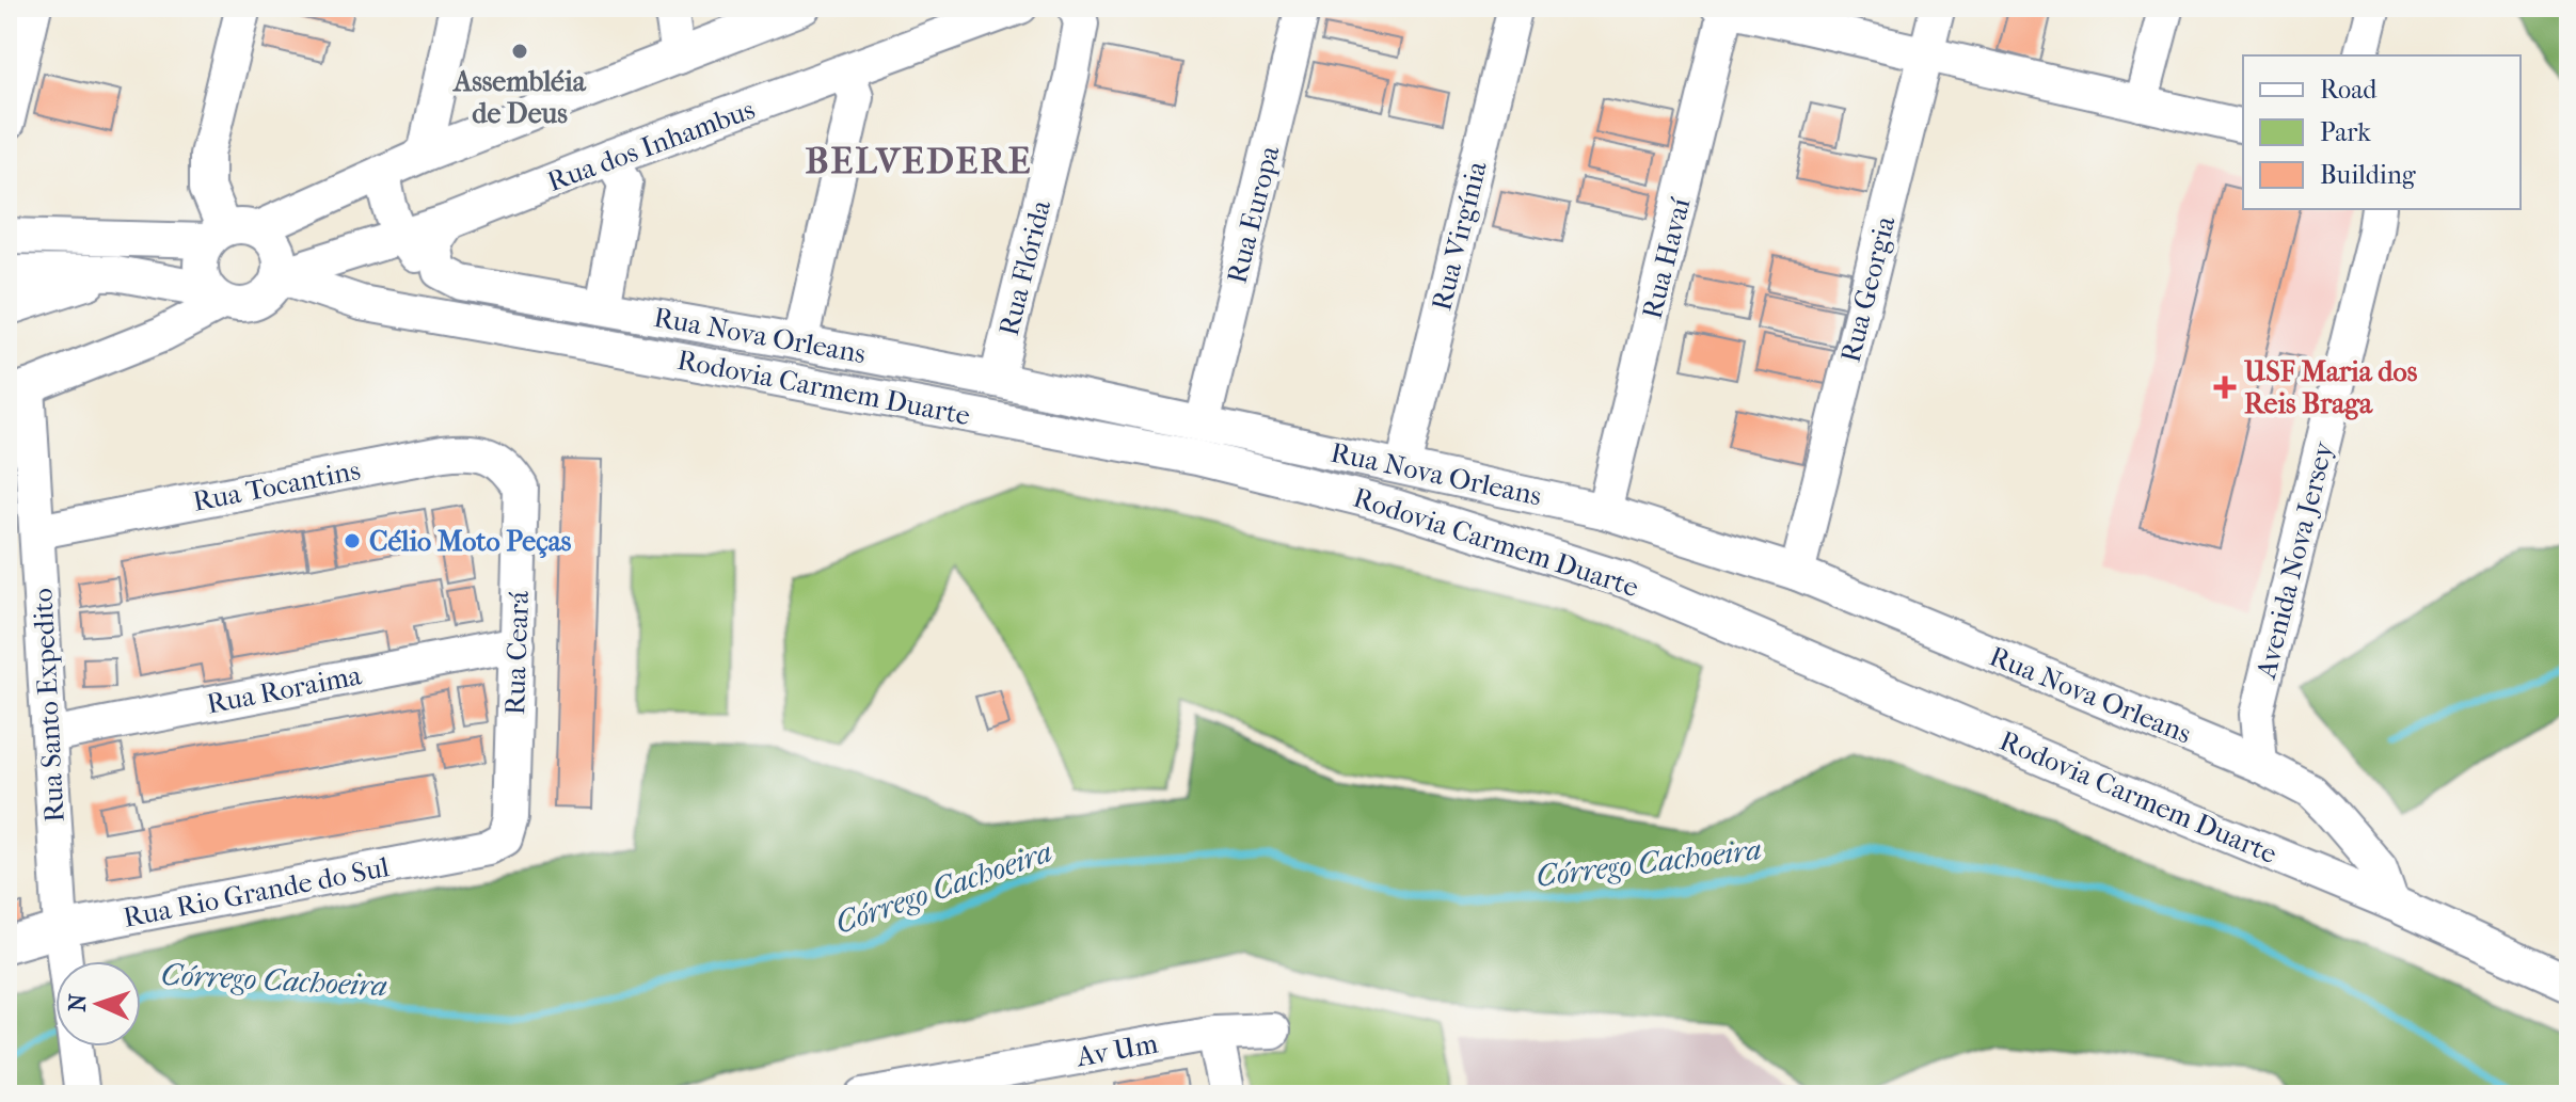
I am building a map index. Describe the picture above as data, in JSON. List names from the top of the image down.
{
  "streets": {
    "street": [
      "Rua dos Inhambus",
      "Rua Europa",
      "Rua Virgínia",
      "Rua Havaí",
      "Rua Flórida",
      "Rua Georgia",
      "Rua Nova Orleans",
      "Rodovia Carmem Duarte",
      "Rua Tocantins",
      "Avenida Nova Jersey",
      "Rua Ceará",
      "Rua Roraima",
      "Rua Santo Expedito",
      "Rua Rio Grande do Sul",
      "Av Um"
    ]
  },
  "crossings": [
    ["Rua dos Inhambus", "Rua Nova Orleans"],
    ["Rua dos Inhambus", "Rodovia Carmem Duarte"],
    ["Rua Europa", "Rua Nova Orleans"],
    ["Rua Virgínia", "Rua Nova Orleans"],
    ["Rua Havaí", "Rua Nova Orleans"],
    ["Rua Flórida", "Rua Nova Orleans"],
    ["Rua Georgia", "Rua Nova Orleans"],
    ["Rua Nova Orleans", "Rodovia Carmem Duarte"],
    ["Rua Nova Orleans", "Avenida Nova Jersey"],
    ["Rua Tocantins", "Rua Ceará"],
    ["Rua Tocantins", "Rua Santo Expedito"],
    ["Rua Ceará", "Rua Roraima"],
    ["Rua Ceará", "Rua Rio Grande do Sul"],
    ["Rua Roraima", "Rua Santo Expedito"],
    ["Rua Santo Expedito", "Rua Rio Grande do Sul"]
  ],
  "districts": ["BELVEDERE"],
  "water": ["Córrego Cachoeira"],
  "places": {
    "other": ["Assembléia de Deus", "Célio Moto Peças"],
    "health": ["USF Maria dos Reis Braga"]
  },
  "legend": ["Road", "Park", "Building"],
  "north": "left"
}
